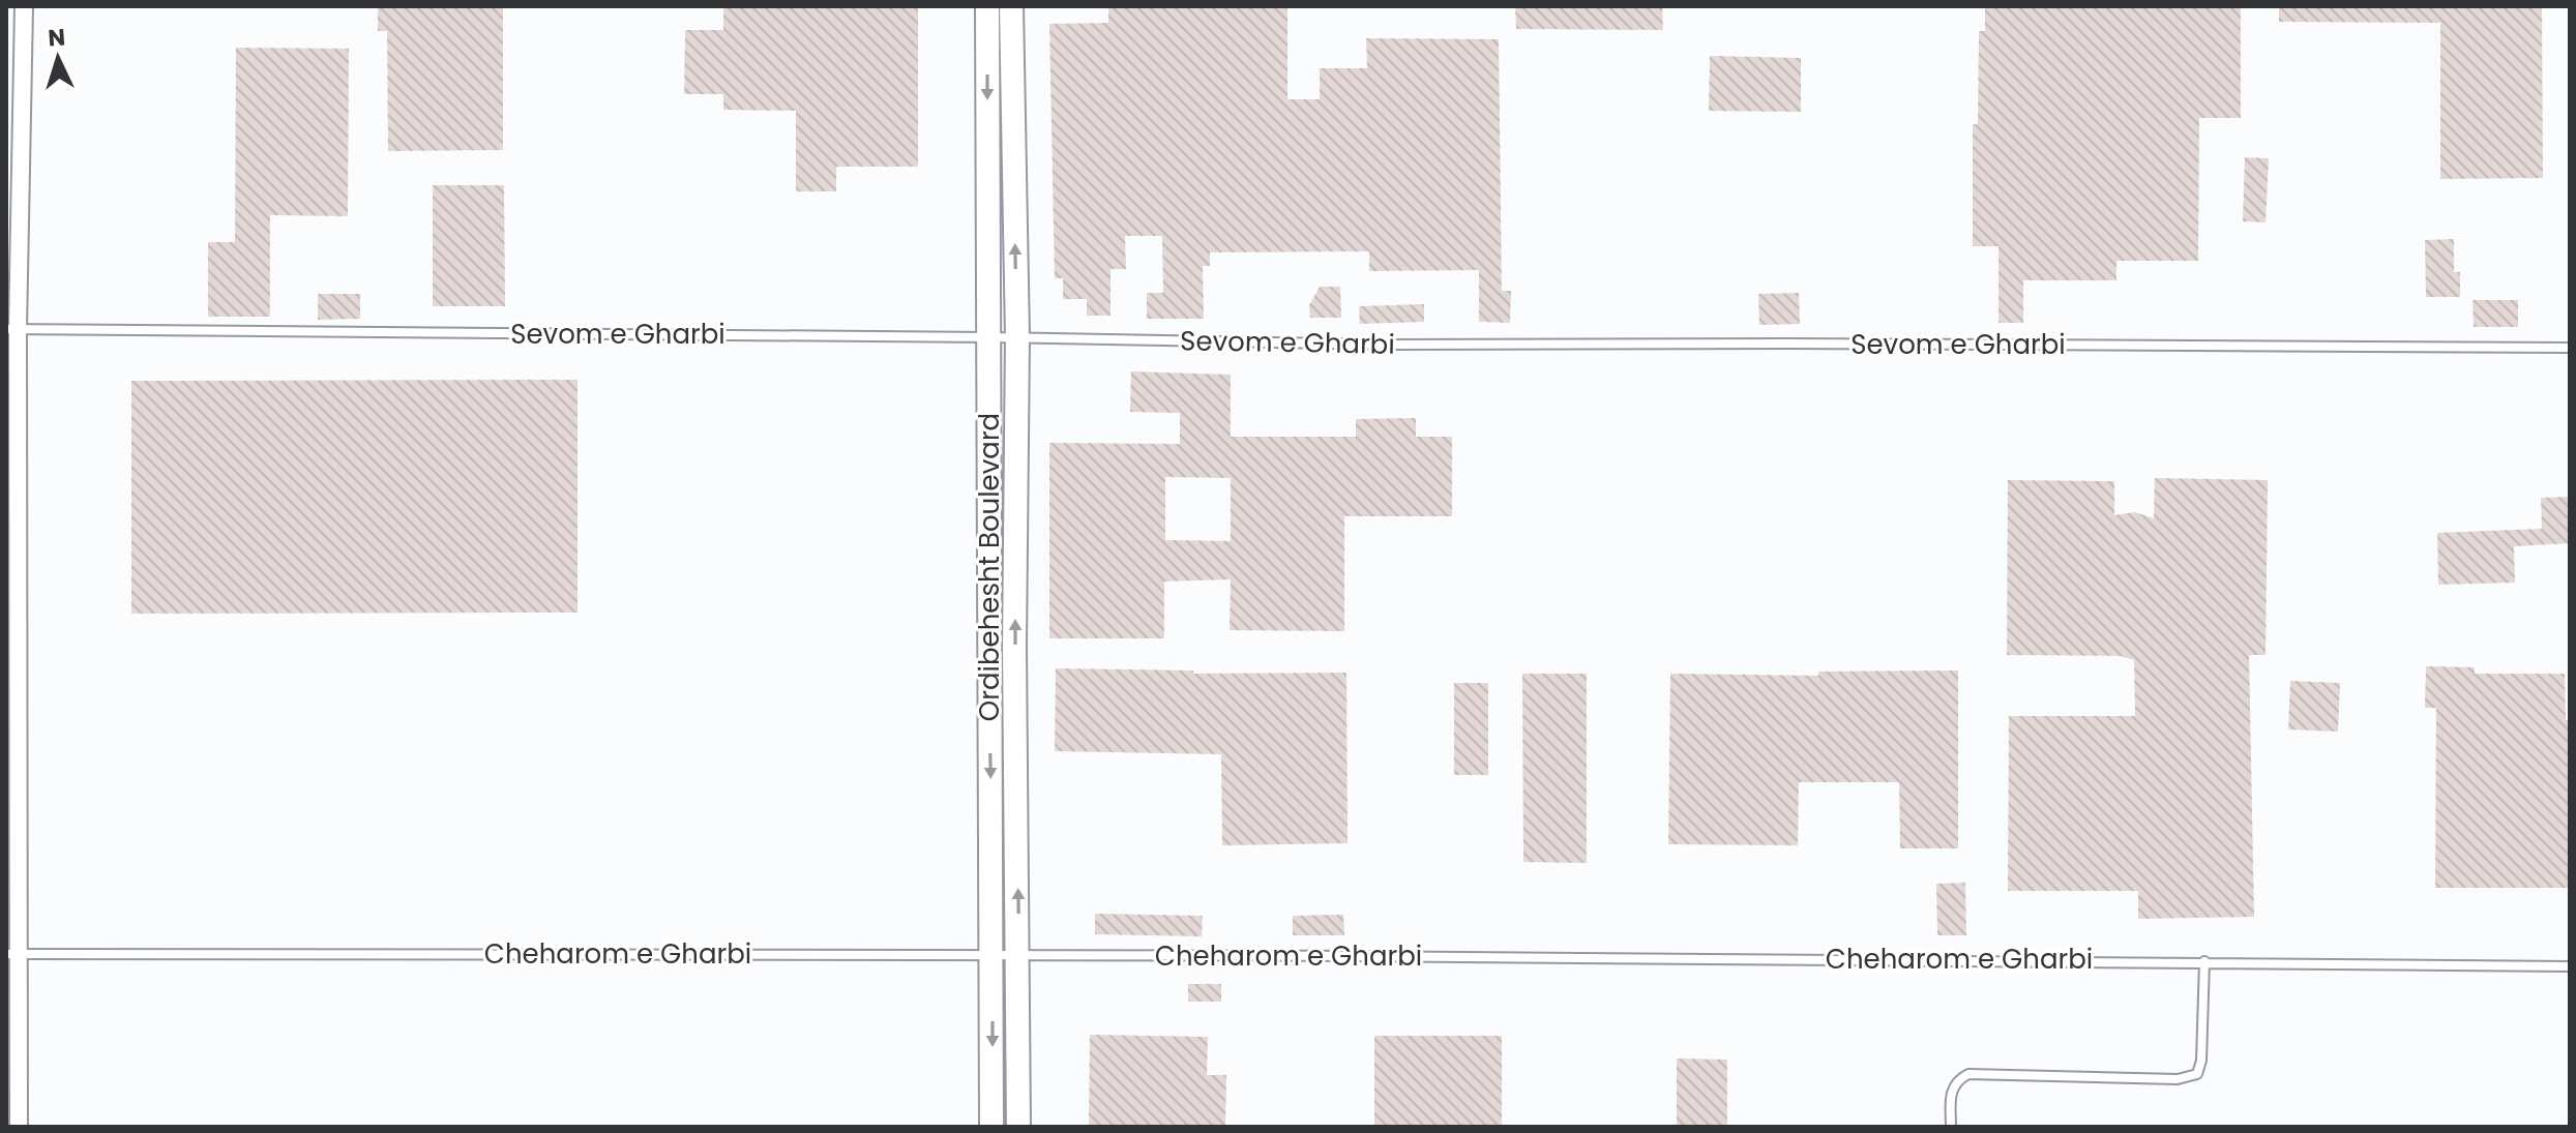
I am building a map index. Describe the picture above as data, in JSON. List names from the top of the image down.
{
  "streets": {
    "street": ["Ordibehesht Boulevard"],
    "lane": ["Sevom e Gharbi", "Cheharom e Gharbi"]
  },
  "crossings": [
    ["Sevom e Gharbi", "Ordibehesht Boulevard"],
    ["Ordibehesht Boulevard", "Cheharom e Gharbi"]
  ],
  "north": "top"
}
